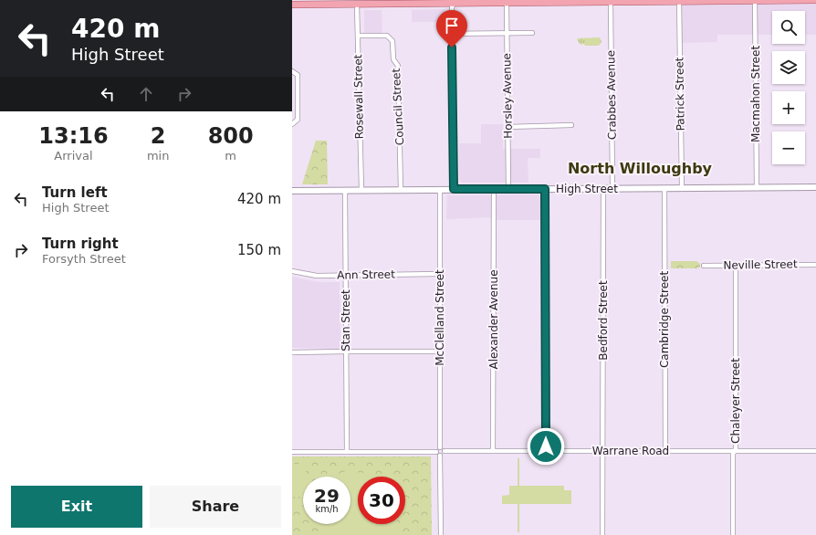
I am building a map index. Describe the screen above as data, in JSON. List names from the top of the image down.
{
  "streets": {
    "street": [
      "Patrick Street",
      "Macmahon Street",
      "Crabbes Avenue",
      "Horsley Avenue",
      "Rosewall Street",
      "Council Street",
      "High Street",
      "Neville Street",
      "Ann Street",
      "McClelland Street",
      "Alexander Avenue",
      "Cambridge Street",
      "Stan Street",
      "Bedford Street",
      "Chaleyer Street",
      "Warrane Road"
    ]
  },
  "crossings": [
    ["Patrick Street", "High Street"],
    ["Macmahon Street", "High Street"],
    ["Crabbes Avenue", "High Street"],
    ["Horsley Avenue", "High Street"],
    ["Rosewall Street", "Council Street"],
    ["Rosewall Street", "High Street"],
    ["Council Street", "High Street"],
    ["High Street", "McClelland Street"],
    ["High Street", "Alexander Avenue"],
    ["High Street", "Cambridge Street"],
    ["High Street", "Stan Street"],
    ["High Street", "Bedford Street"],
    ["Neville Street", "Chaleyer Street"],
    ["Ann Street", "McClelland Street"],
    ["Ann Street", "Stan Street"],
    ["McClelland Street", "Warrane Road"],
    ["Alexander Avenue", "Warrane Road"],
    ["Cambridge Street", "Warrane Road"],
    ["Bedford Street", "Warrane Road"],
    ["Chaleyer Street", "Warrane Road"]
  ],
  "districts": ["North Willoughby"],
  "page": {
    "turn": ["420 m", "High Street"],
    "map_buttons": ["+", "−"],
    "eta": [
      "13:16",
      "Arrival",
      "2",
      "min",
      "800",
      "m"
    ],
    "list": [
      {
        "name": "Turn left",
        "note": "High Street",
        "value": "420 m"
      },
      {
        "name": "Turn right",
        "note": "Forsyth Street",
        "value": "150 m"
      }
    ],
    "speed": "29 km/h",
    "limit": "30",
    "buttons": ["Exit", "Share"]
  }
}
